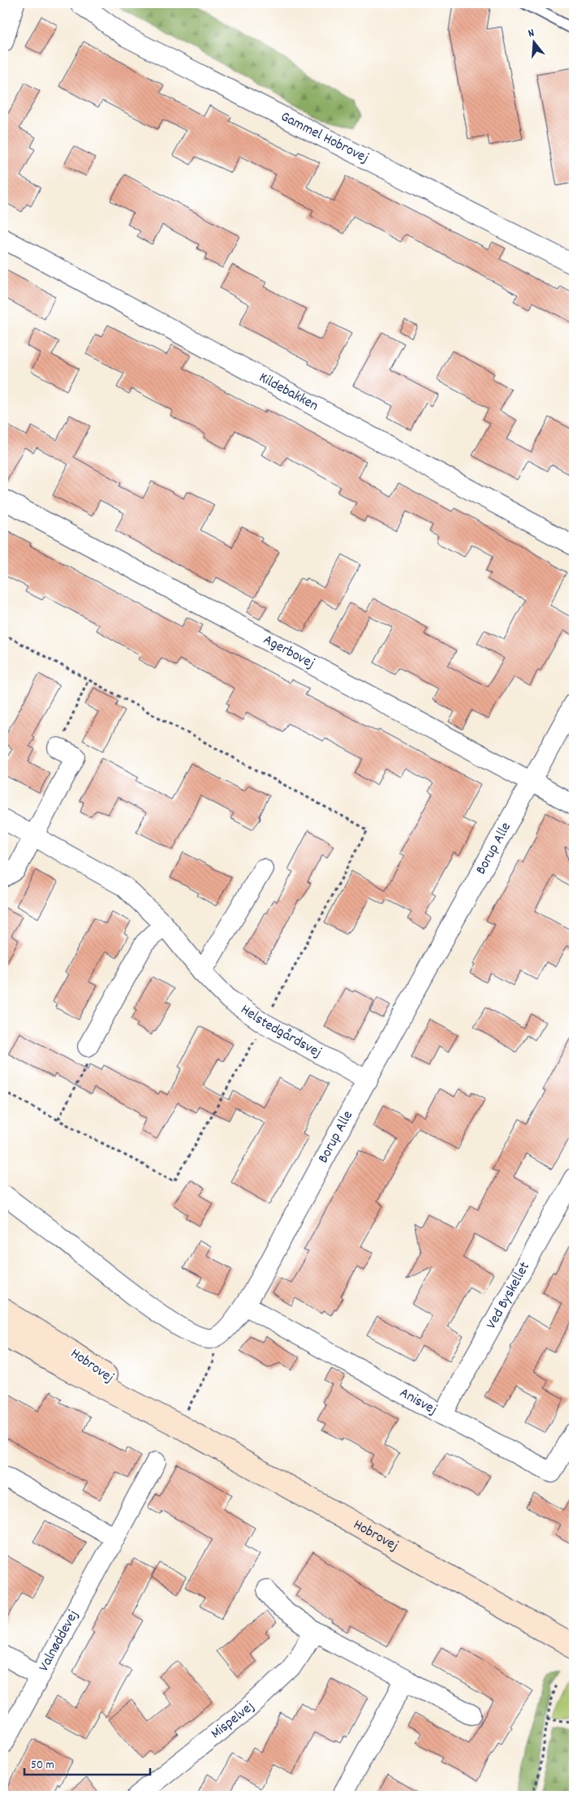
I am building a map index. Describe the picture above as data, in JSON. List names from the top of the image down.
{
  "streets": {
    "main road": ["Hobrovej"],
    "street": [
      "Gammel Hobrovej",
      "Kildebakken",
      "Agerbovej",
      "Borup Alle",
      "Helstedgårdsvej",
      "Ved Byskellet",
      "Anisvej",
      "Valnøddevej",
      "Mispelvej"
    ]
  },
  "crossings": [
    ["Agerbovej", "Borup Alle"],
    ["Borup Alle", "Helstedgårdsvej"],
    ["Borup Alle", "Anisvej"],
    ["Ved Byskellet", "Anisvej"]
  ],
  "scale_bar": "50 m",
  "north": "top"
}
